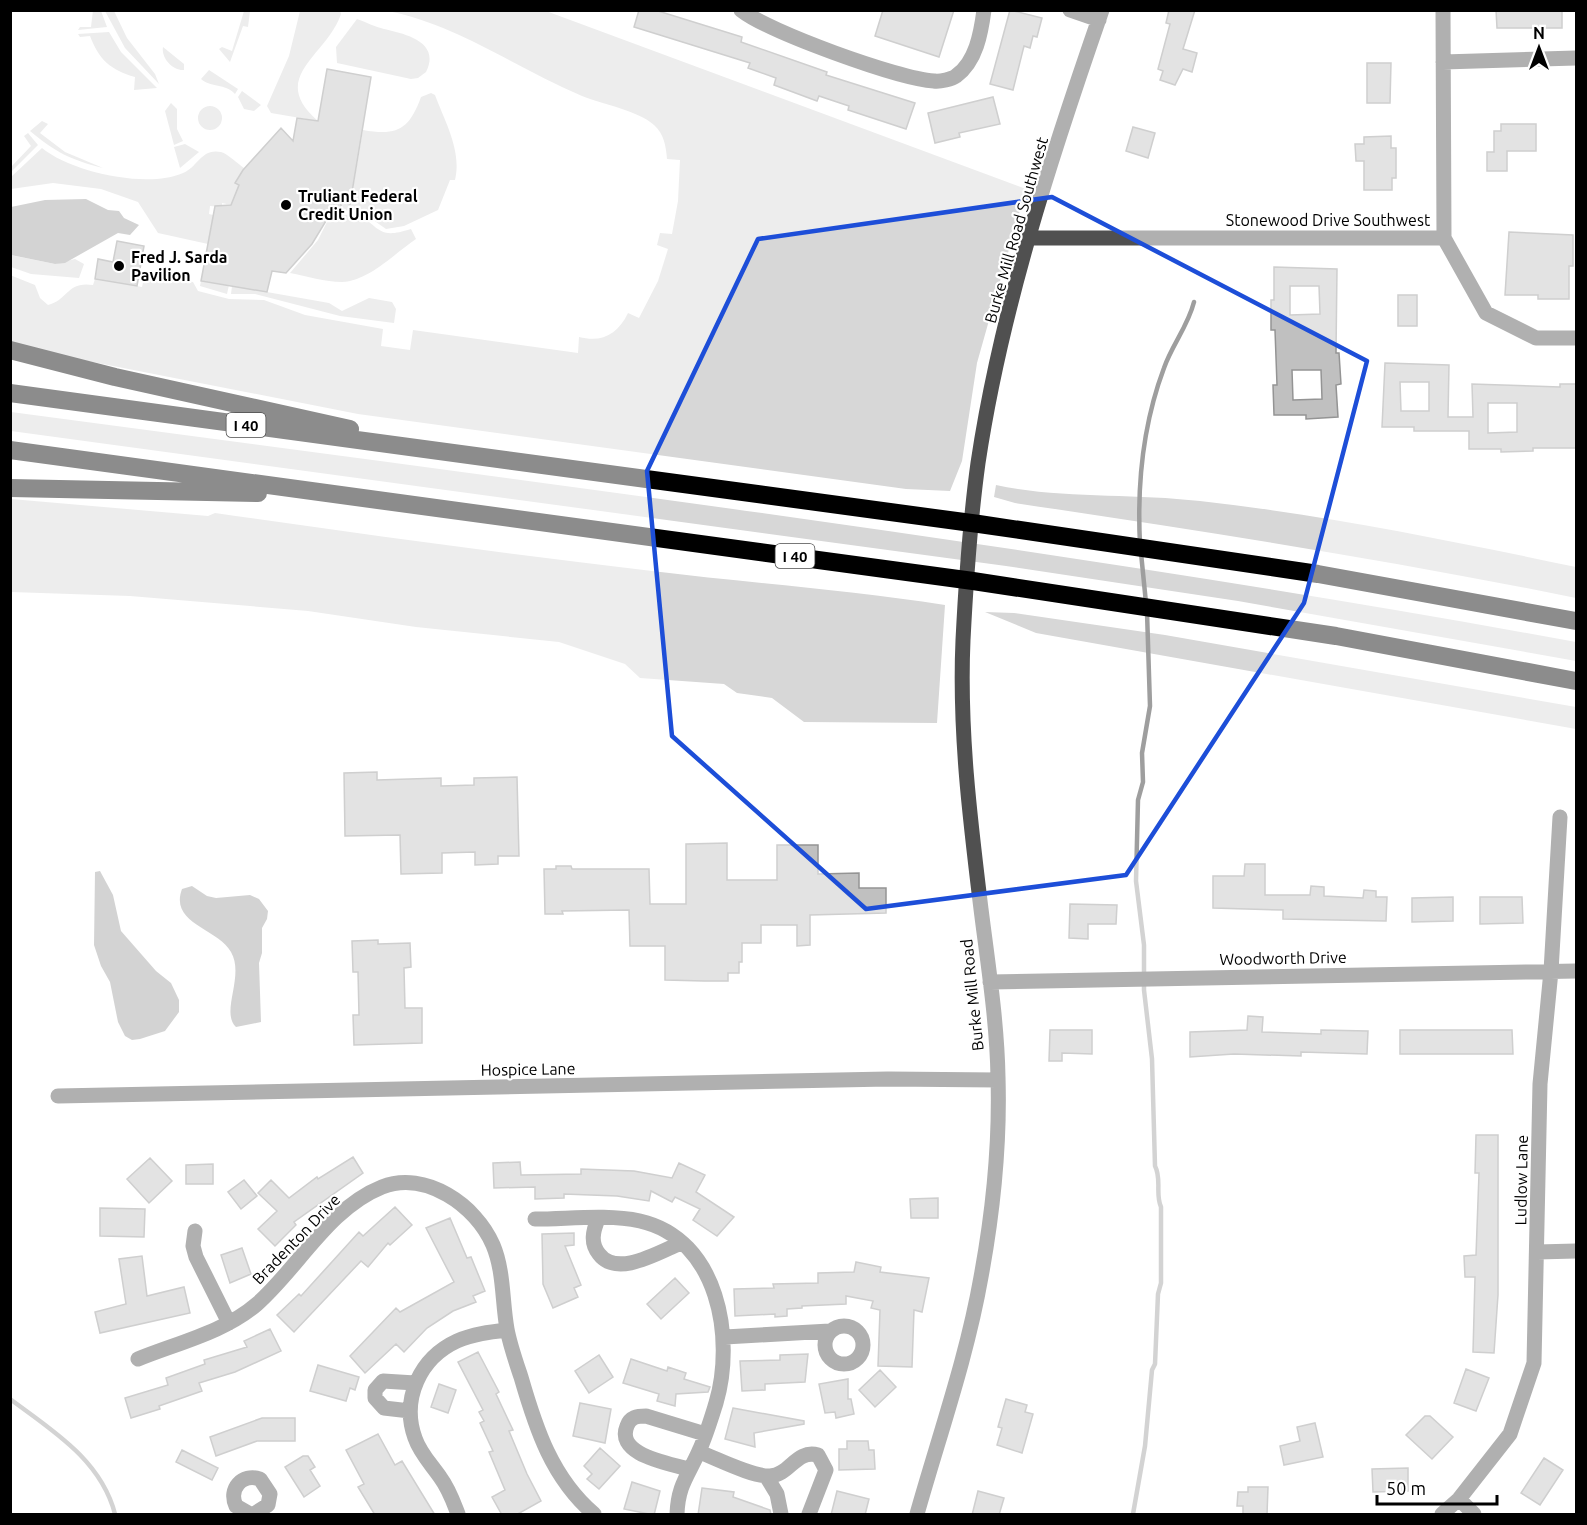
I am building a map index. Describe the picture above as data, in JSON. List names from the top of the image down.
{
  "streets": {
    "highway": ["I 40"],
    "street": [
      "Stonewood Drive Southwest",
      "Burke Mill Road Southwest",
      "Woodworth Drive",
      "Burke Mill Road",
      "Hospice Lane",
      "Ludlow Lane",
      "Bradenton Drive"
    ]
  },
  "crossings": [
    ["Stonewood Drive Southwest", "Burke Mill Road Southwest"],
    ["Burke Mill Road Southwest", "Burke Mill Road"],
    ["Woodworth Drive", "Burke Mill Road"],
    ["Woodworth Drive", "Ludlow Lane"],
    ["Burke Mill Road", "Hospice Lane"]
  ],
  "places": ["Truliant Federal Credit Union", "Fred J. Sarda Pavilion"],
  "scale_bar": "50 m",
  "north": "top"
}
